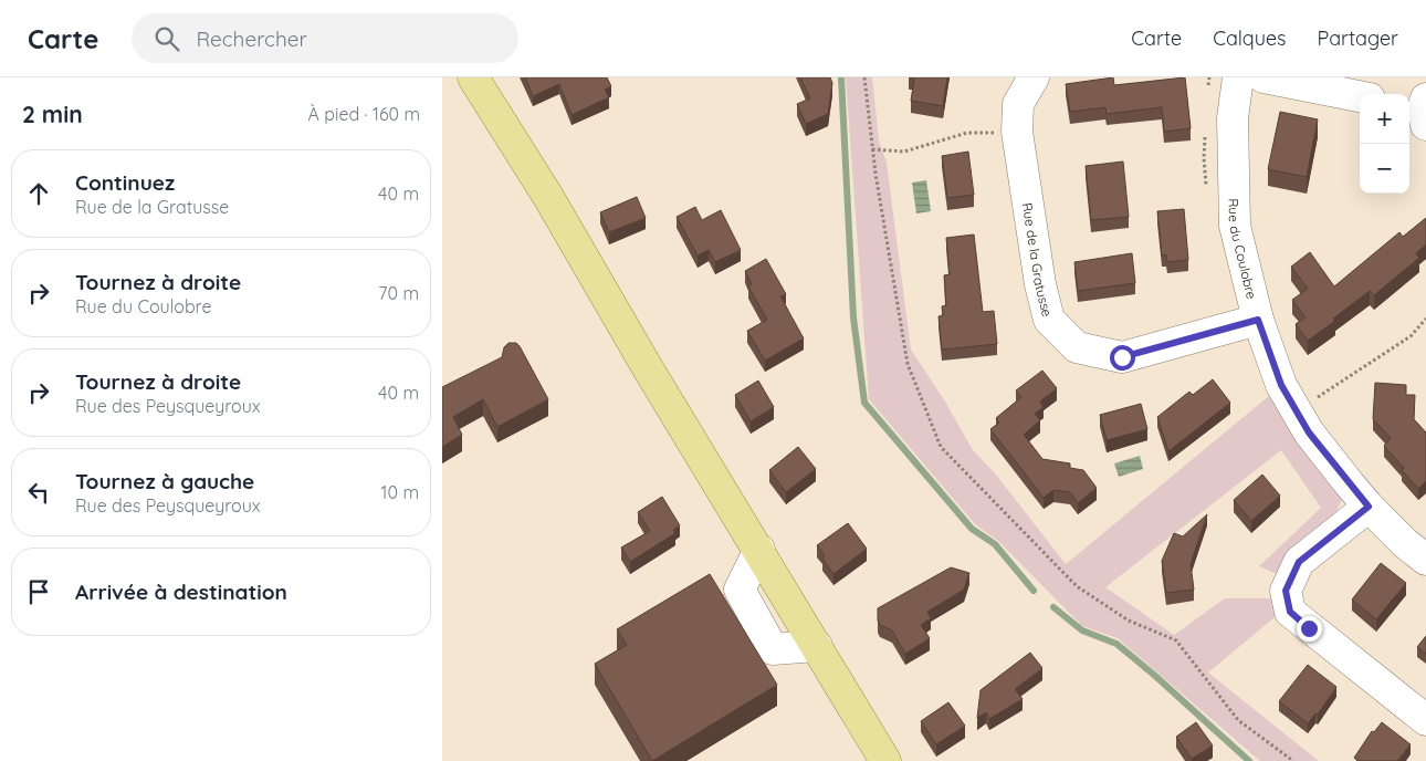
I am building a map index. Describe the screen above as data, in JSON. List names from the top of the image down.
{
  "streets": {
    "street": ["Rue du Coulobre", "Rue de la Gratusse"]
  },
  "crossings": [
    ["Rue du Coulobre", "Rue de la Gratusse"]
  ],
  "page": {
    "header": "Carte",
    "search": "Rechercher",
    "nav": ["Carte", "Calques", "Partager"],
    "heading": ["2 min", "À pied · 160 m"],
    "map_buttons": ["+", "−"],
    "list": [
      ["Continuez", "Rue de la Gratusse", "40 m"],
      ["Tournez à droite", "Rue du Coulobre", "70 m"],
      ["Tournez à droite", "Rue des Peysqueyroux", "40 m"],
      ["Tournez à gauche", "Rue des Peysqueyroux", "10 m"],
      "Arrivée à destination"
    ]
  }
}
